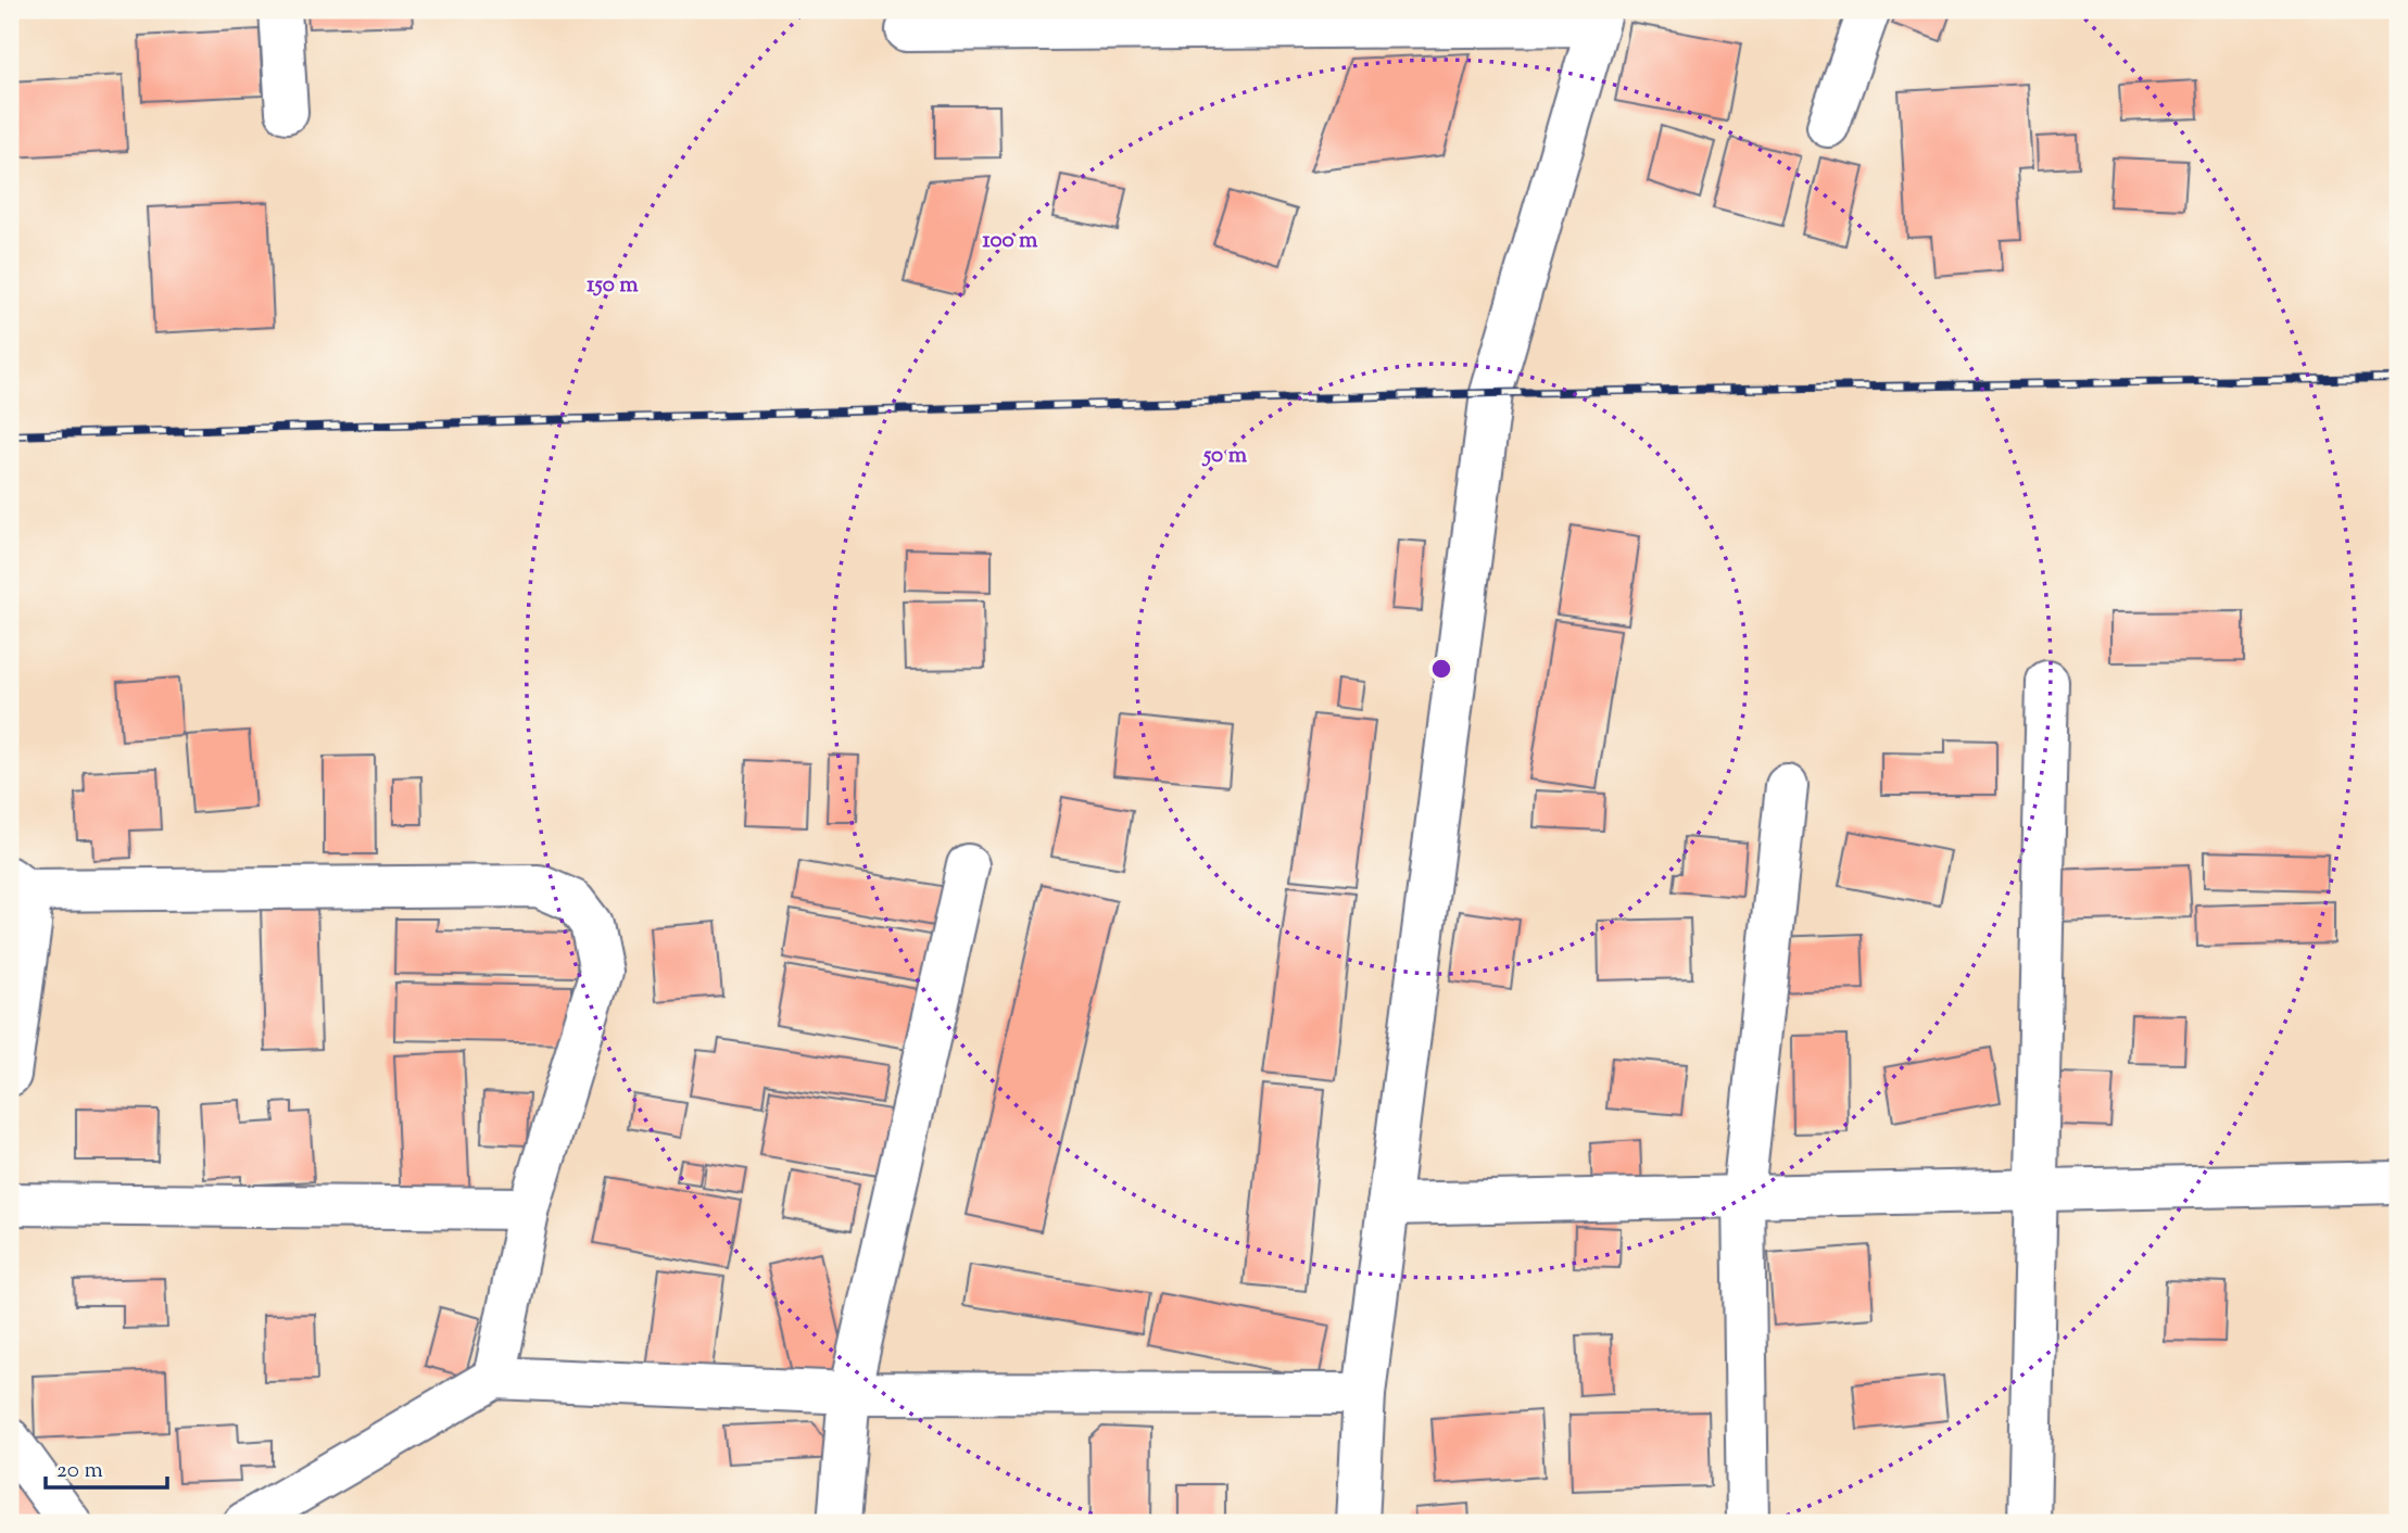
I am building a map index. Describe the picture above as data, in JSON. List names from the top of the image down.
{
  "scale_bar": "20 m",
  "rings": ["100 m", "150 m", "50 m"]
}
